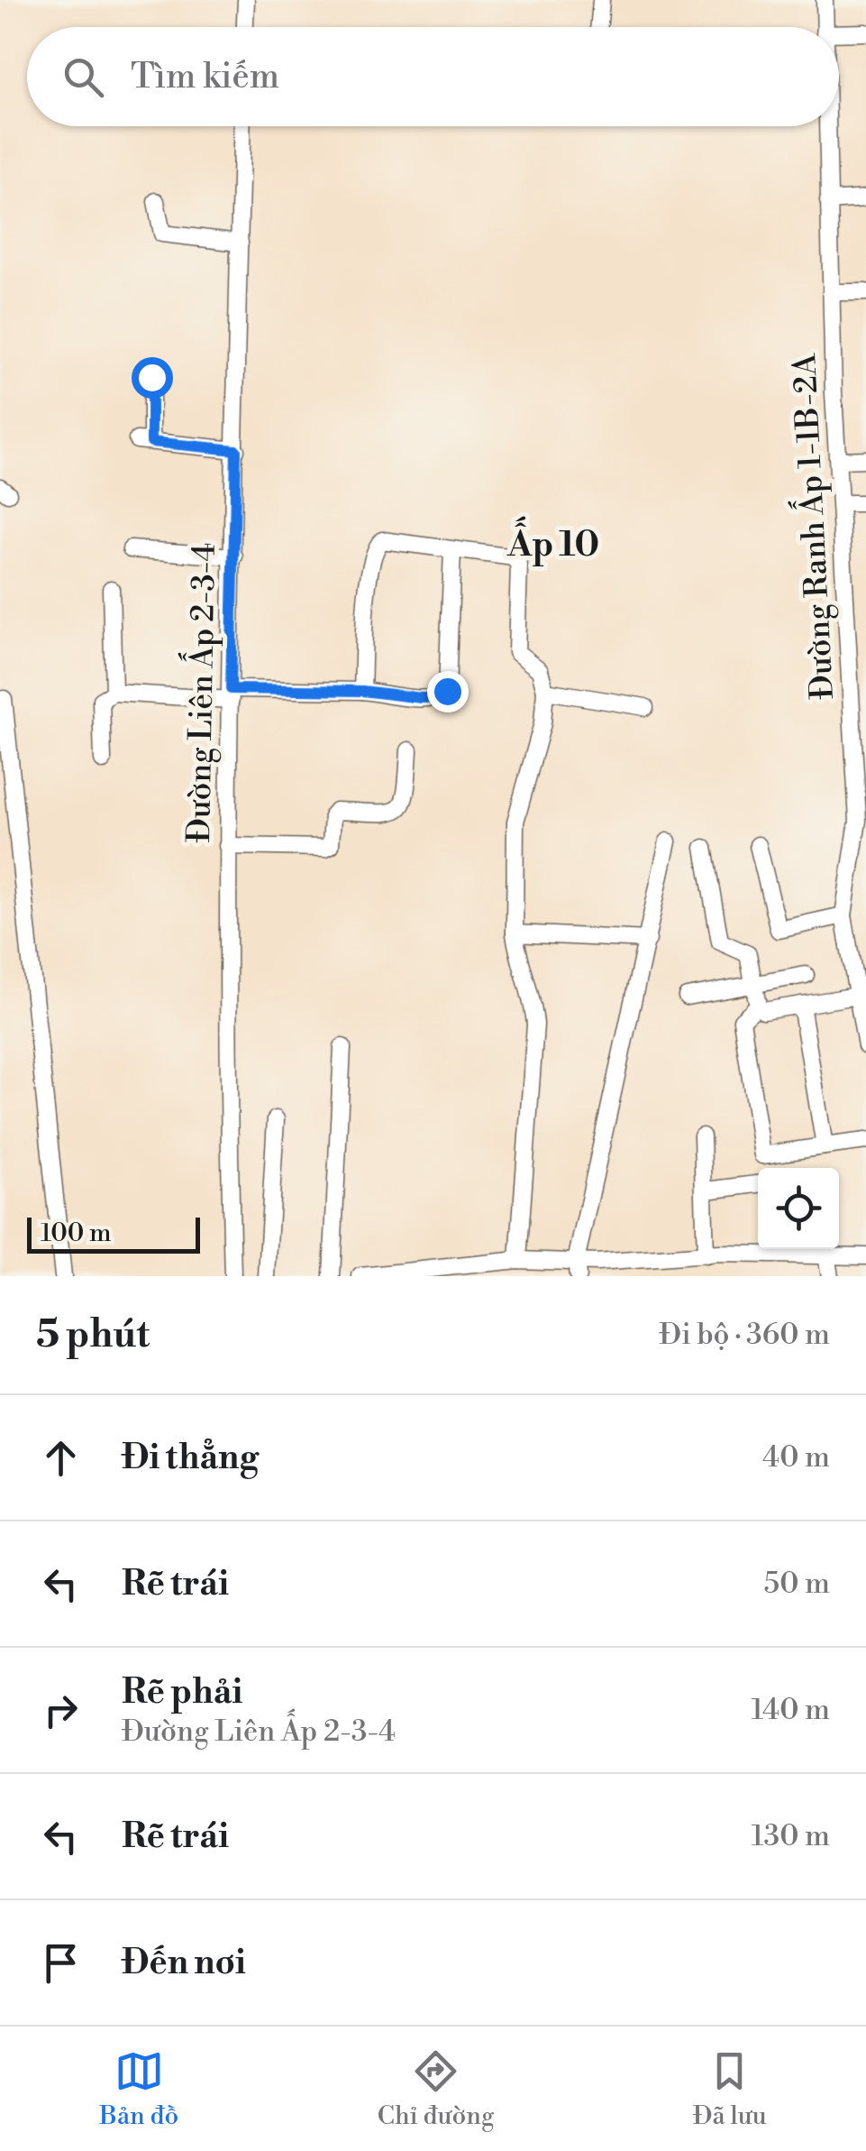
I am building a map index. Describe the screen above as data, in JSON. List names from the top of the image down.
{
  "streets": {
    "street": ["Đường Ranh Ấp 1-1B-2A", "Đường Liên Ấp 2-3-4"]
  },
  "districts": ["Ấp 10"],
  "scale_bar": "100 m",
  "page": {
    "search": "Tìm kiếm",
    "scale": "100 m",
    "heading": ["5 phút", "Đi bộ · 360 m"],
    "list": [
      ["Đi thẳng", "40 m"],
      ["Rẽ trái", "50 m"],
      ["Rẽ phải", "Đường Liên Ấp 2-3-4", "140 m"],
      ["Rẽ trái", "130 m"],
      "Đến nơi"
    ],
    "nav": ["Bản đồ", "Chỉ đường", "Đã lưu"]
  }
}
